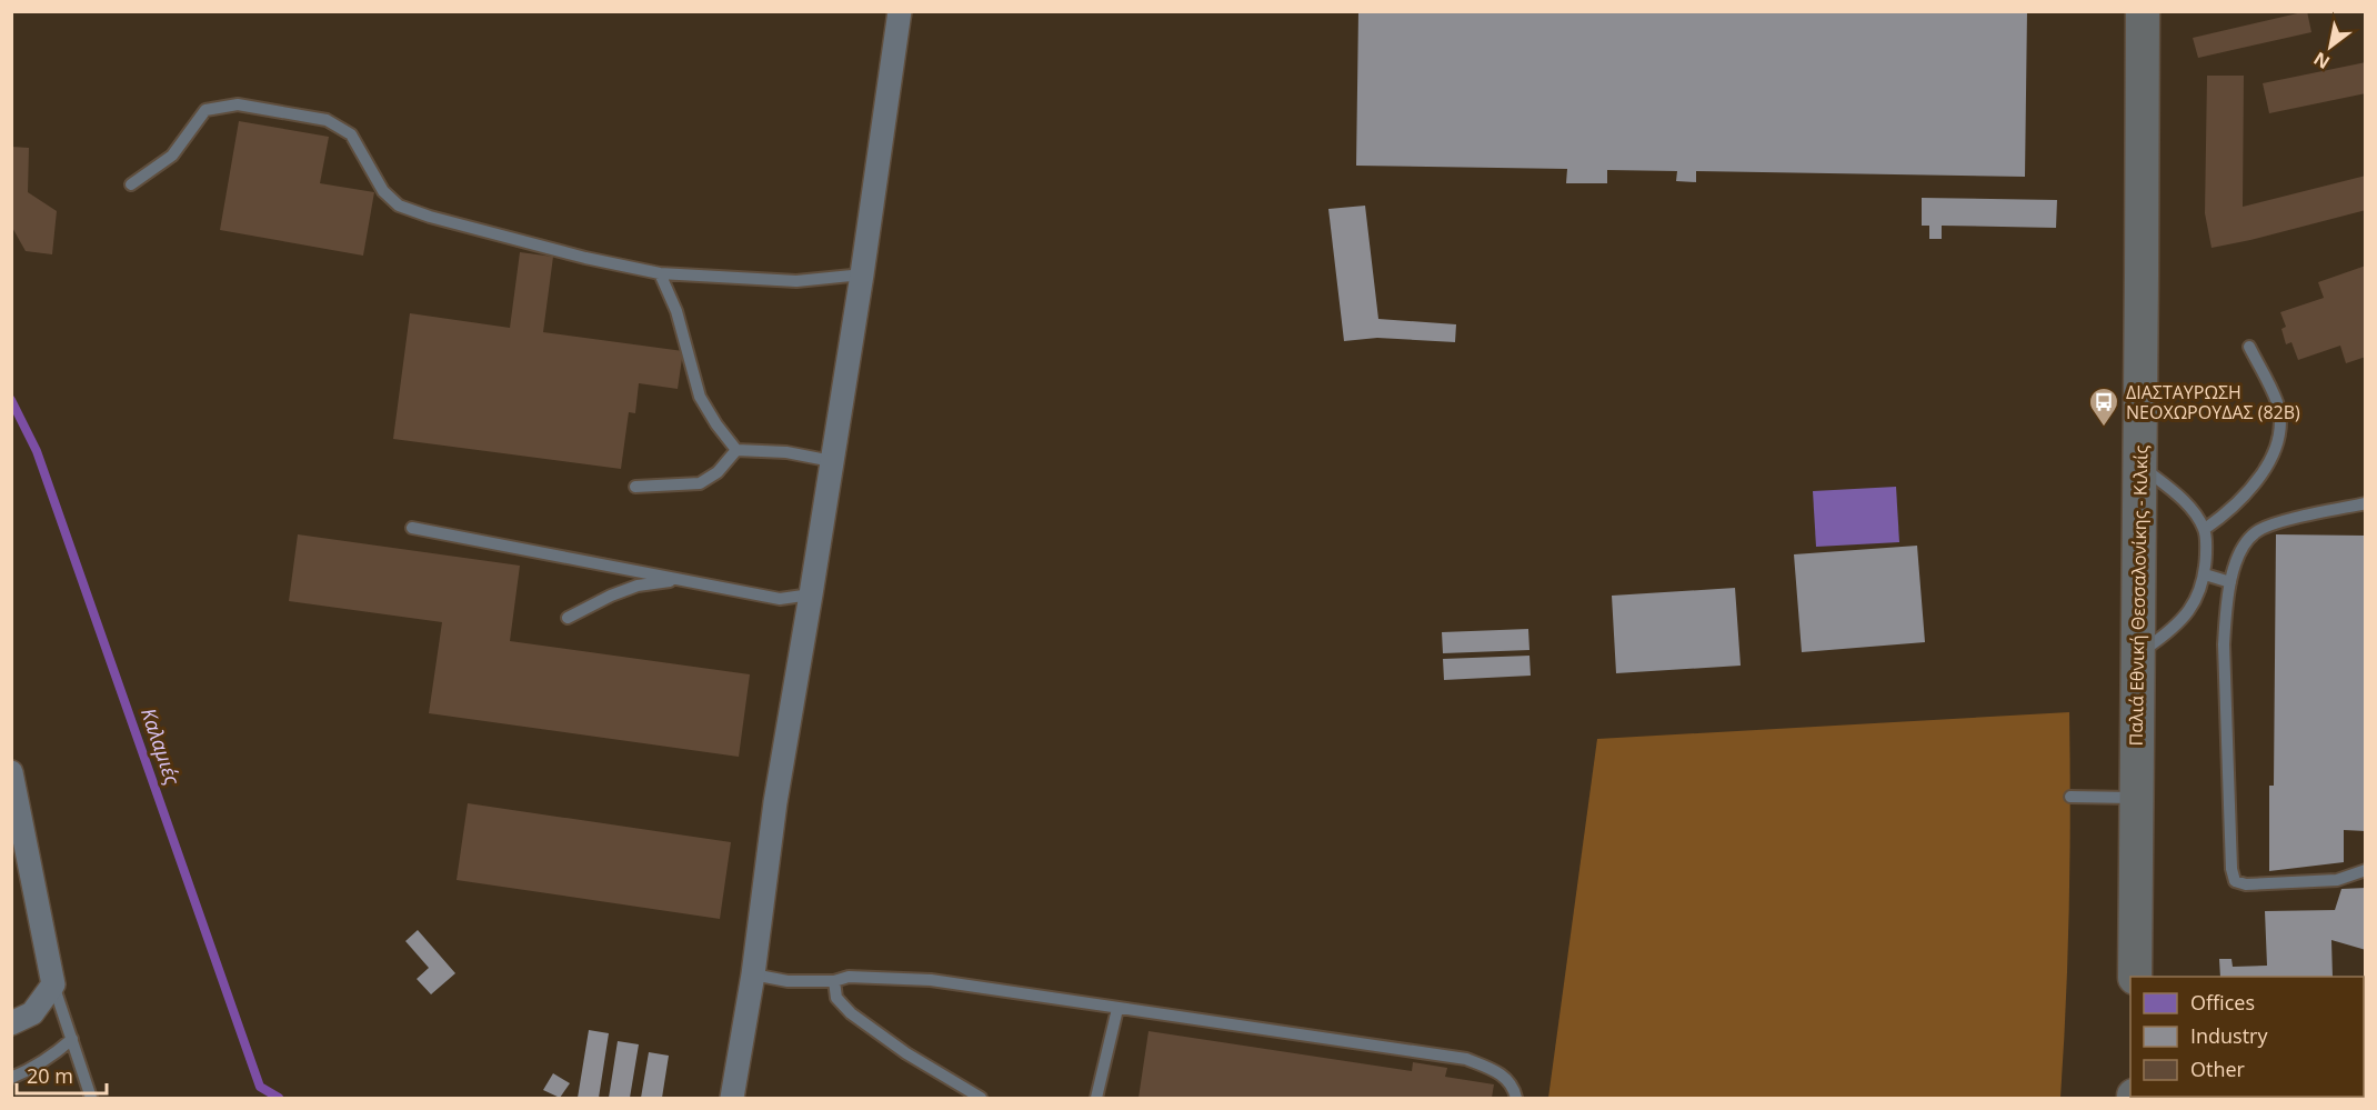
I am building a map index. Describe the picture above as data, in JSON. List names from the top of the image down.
{
  "streets": {
    "main road": ["Παλιά Εθνική Θεσσαλονίκης - Κιλκίς"]
  },
  "water": ["Καλαμιές"],
  "places": {
    "bus stop": ["ΔΙΑΣΤΑΥΡΩΣΗ ΝΕΟΧΩΡΟΥΔΑΣ (82Β)"]
  },
  "legend": ["Offices", "Industry", "Other"],
  "scale_bar": "20 m",
  "north": "bottom left"
}
